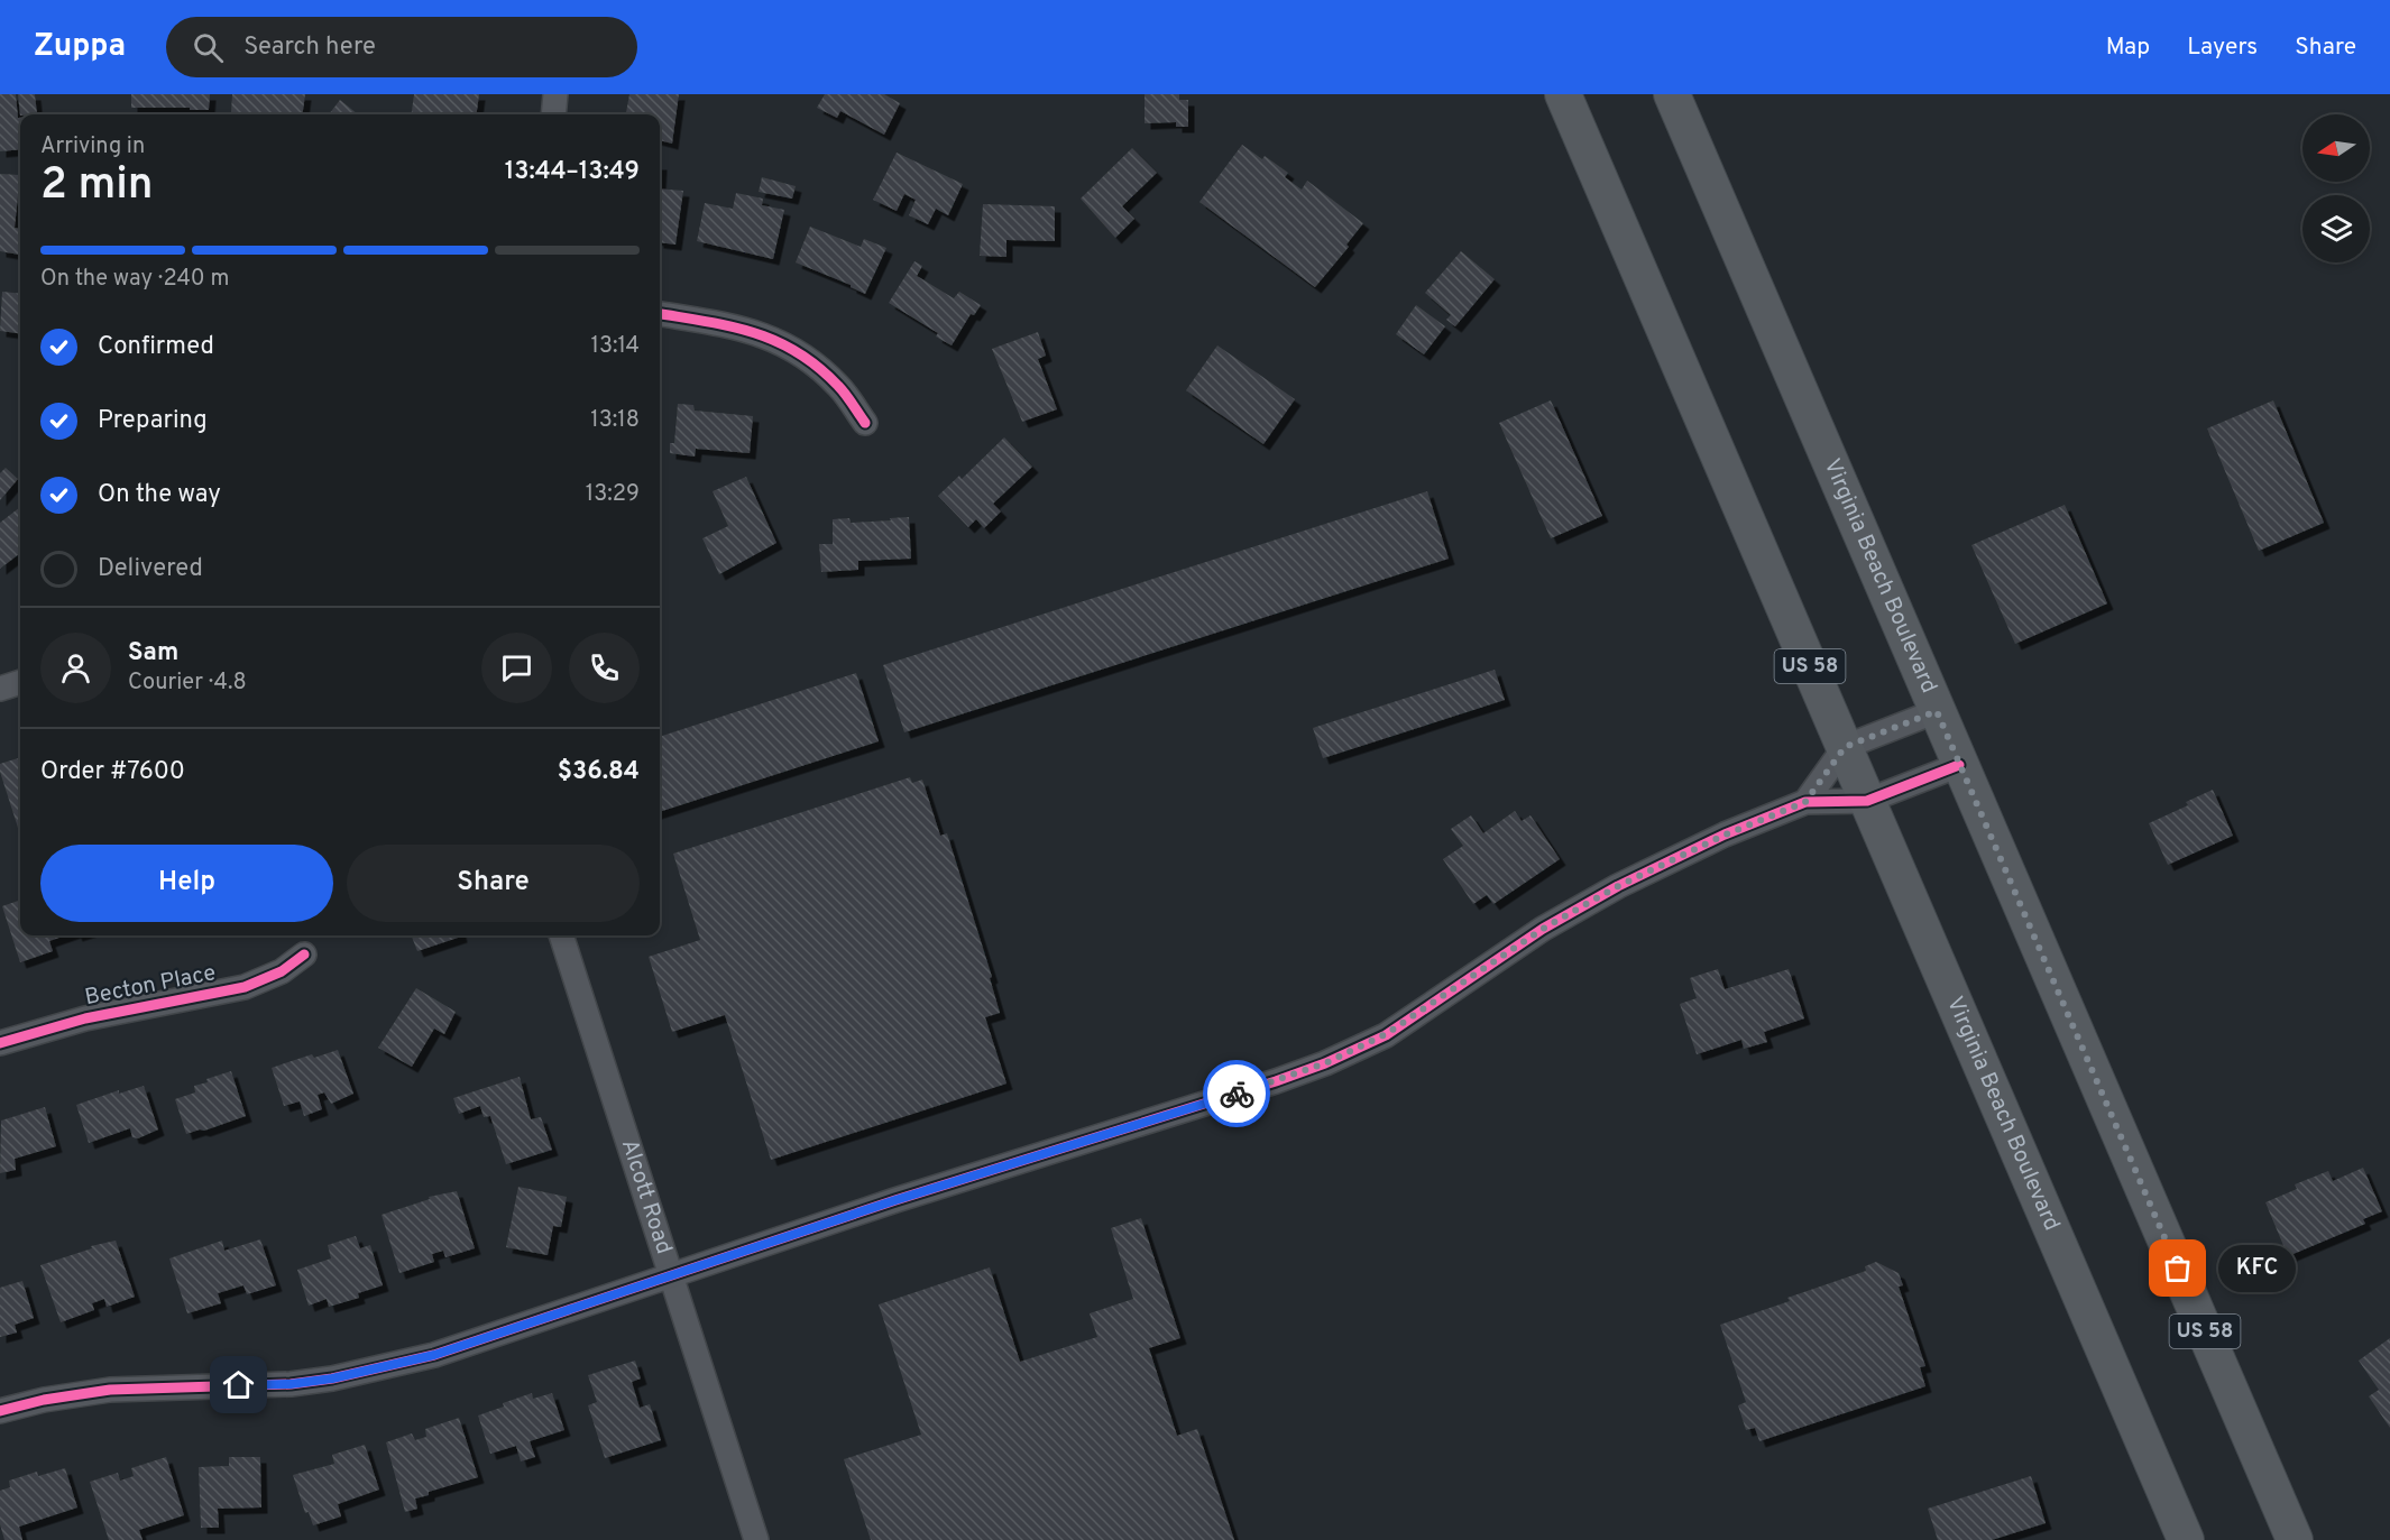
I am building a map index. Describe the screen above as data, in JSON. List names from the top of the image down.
{
  "streets": {
    "main road": ["Virginia Beach Boulevard", "US 58"],
    "street": ["Becton Place", "Alcott Road"]
  },
  "places": ["KFC"],
  "north": "left",
  "page": {
    "header": "Zuppa",
    "search": "Search here",
    "nav": ["Map", "Layers", "Share"],
    "heading": ["2 min", "Arriving in", "13:44–13:49"],
    "panel": [
      "Sam",
      "Courier · 4.8",
      "Order #7600",
      "$36.84"
    ],
    "bar": "On the way · 240 m",
    "list": [
      ["Confirmed", "13:14"],
      ["Preparing", "13:18"],
      ["On the way", "13:29"],
      "Delivered"
    ],
    "buttons": ["Help", "Share"],
    "bubble": "KFC"
  }
}
